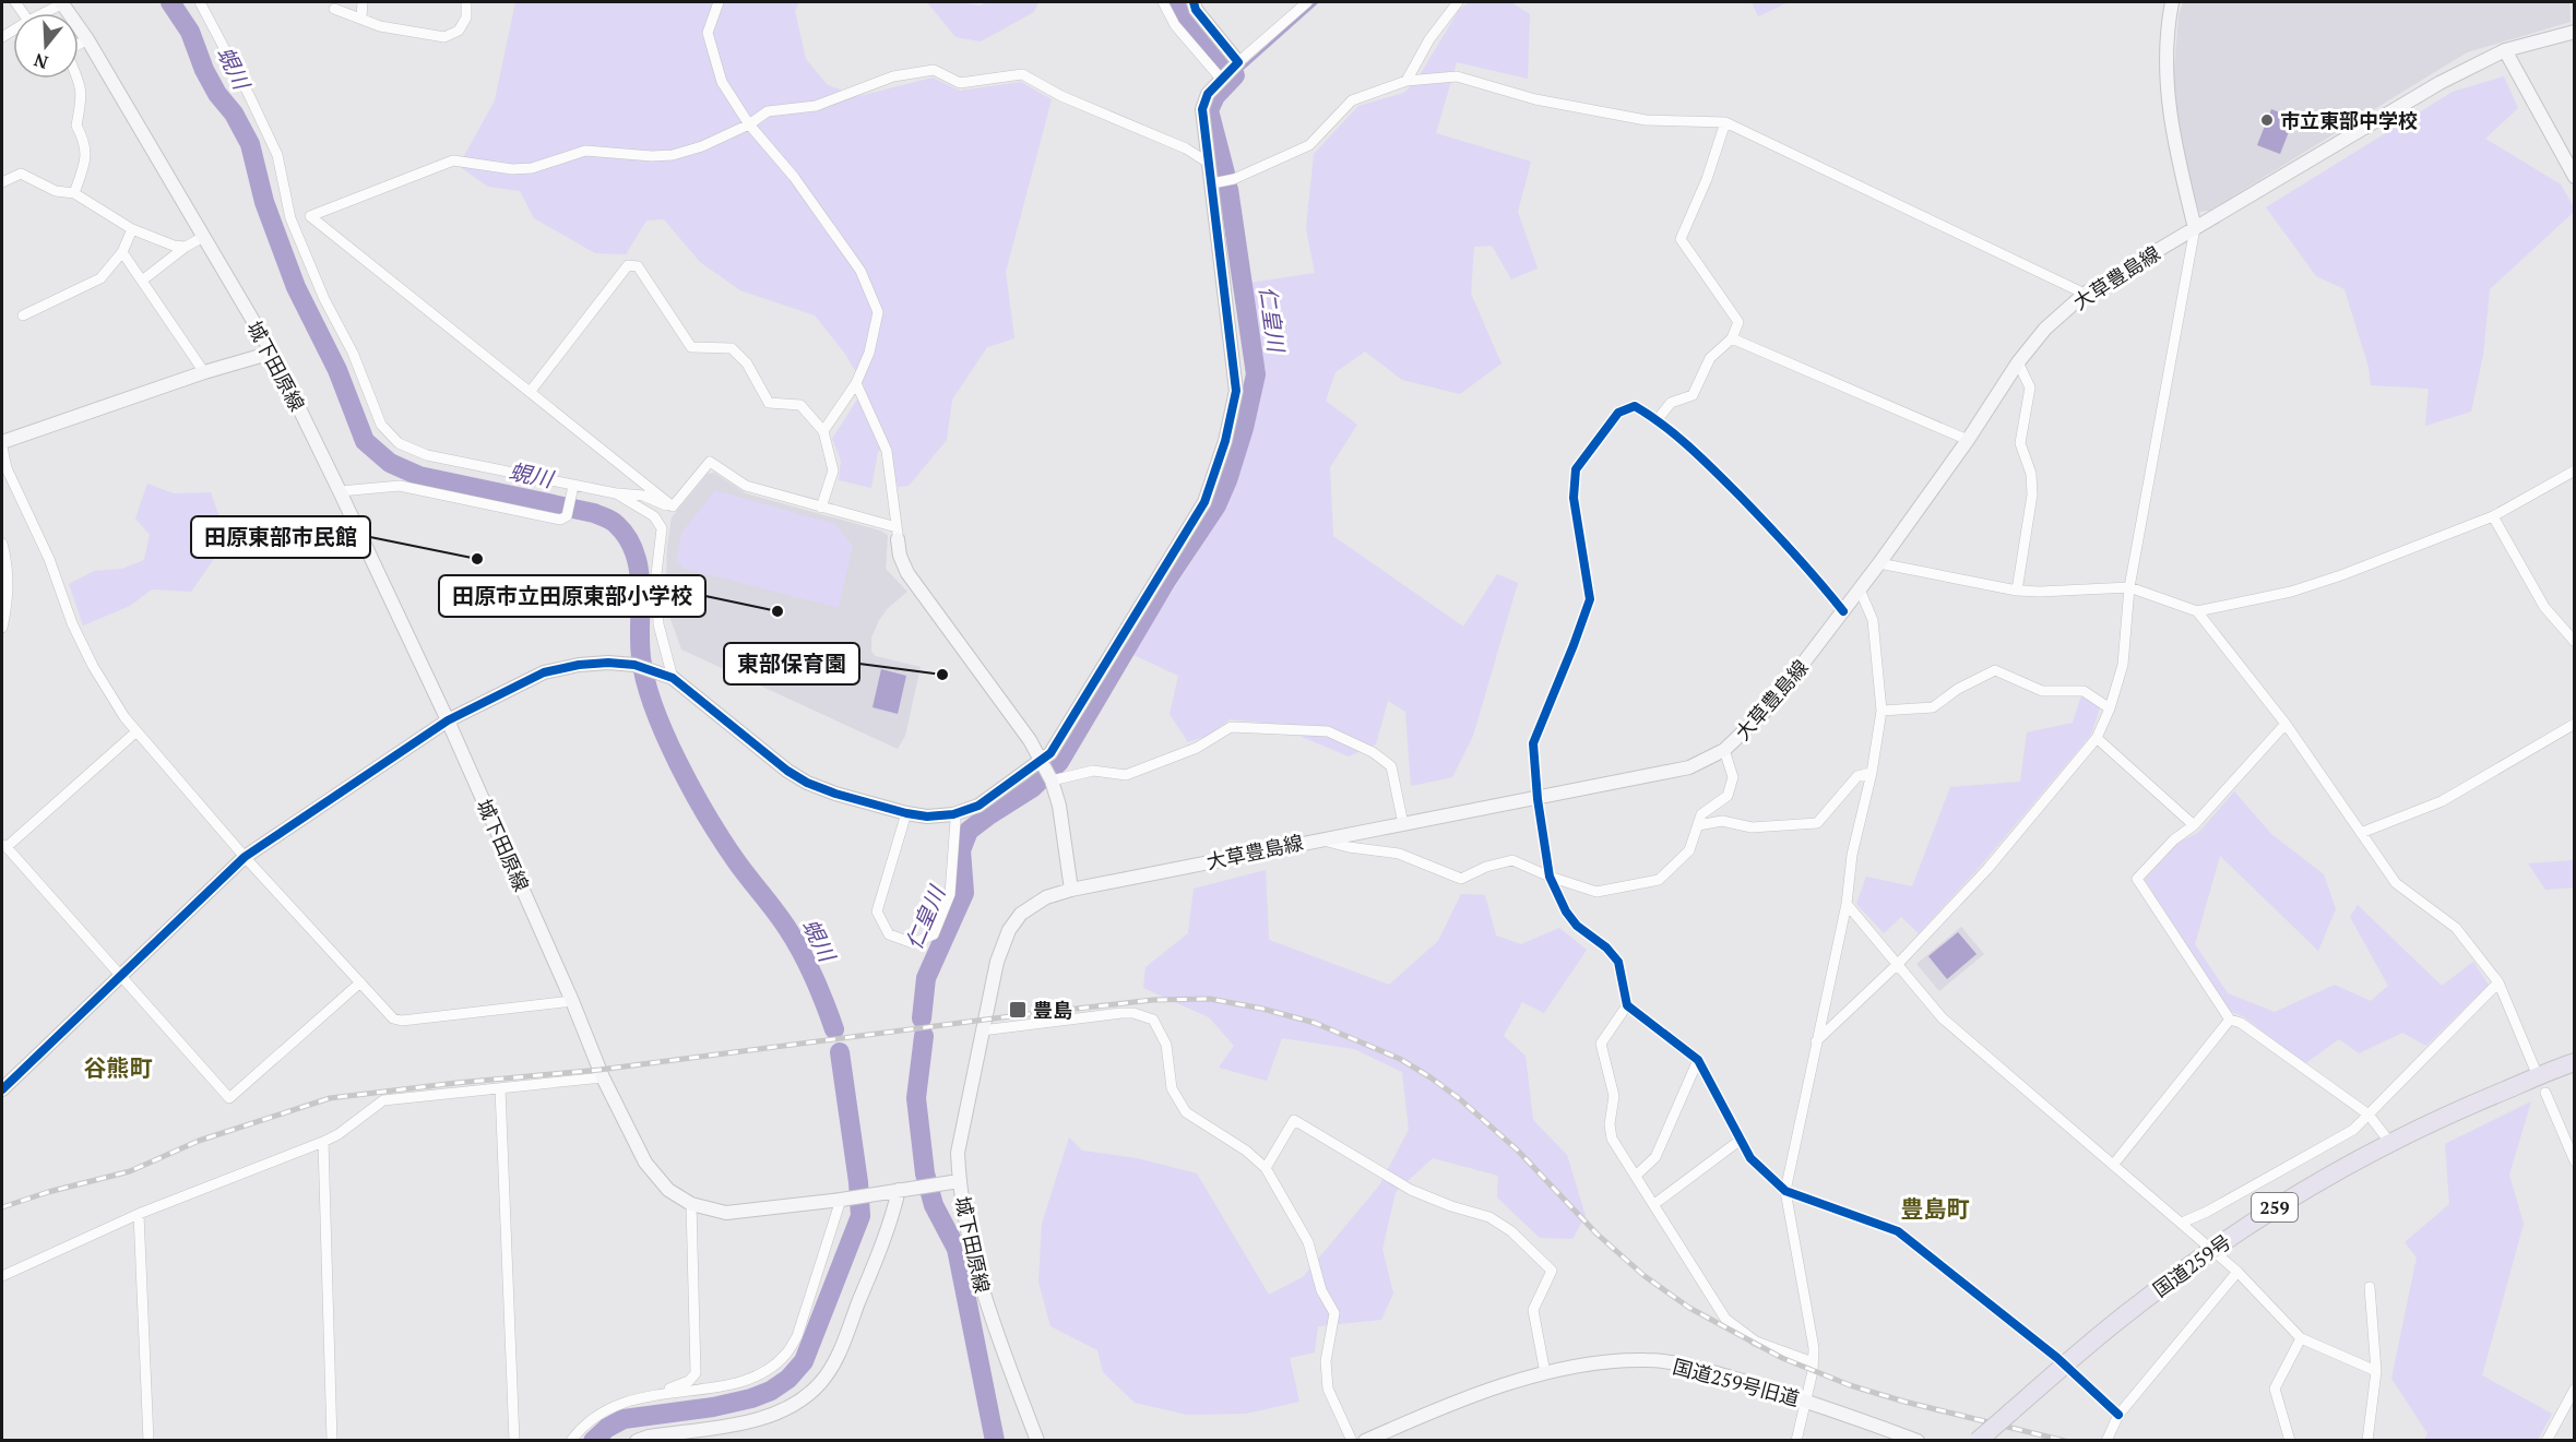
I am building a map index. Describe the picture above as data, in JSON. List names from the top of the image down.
{
  "streets": {
    "highway": ["259", "国道259号"],
    "street": ["大草豊島線", "城下田原線", "国道259号旧道"]
  },
  "crossings": [
    ["大草豊島線", "城下田原線"]
  ],
  "districts": ["谷熊町", "豊島町"],
  "water": ["蜆川", "仁皇川"],
  "places": {
    "other": [
      "市立東部中学校",
      "田原東部市民館",
      "田原市立田原東部小学校",
      "東部保育園"
    ],
    "transit": ["豊島"]
  },
  "north": "bottom"
}
